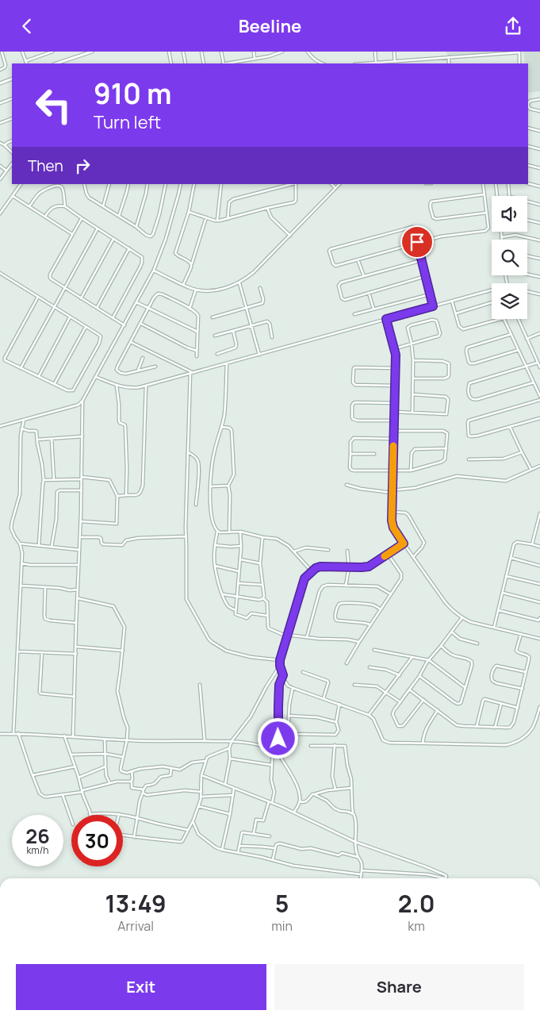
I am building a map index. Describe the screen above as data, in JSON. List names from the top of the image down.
{
  "page": {
    "header": "Beeline",
    "turn": ["910 m", "Turn left"],
    "then": "Then",
    "speed": "26 km/h",
    "limit": "30",
    "eta": [
      "13:49",
      "Arrival",
      "5",
      "min",
      "2.0",
      "km"
    ],
    "buttons": ["Exit", "Share"]
  }
}
